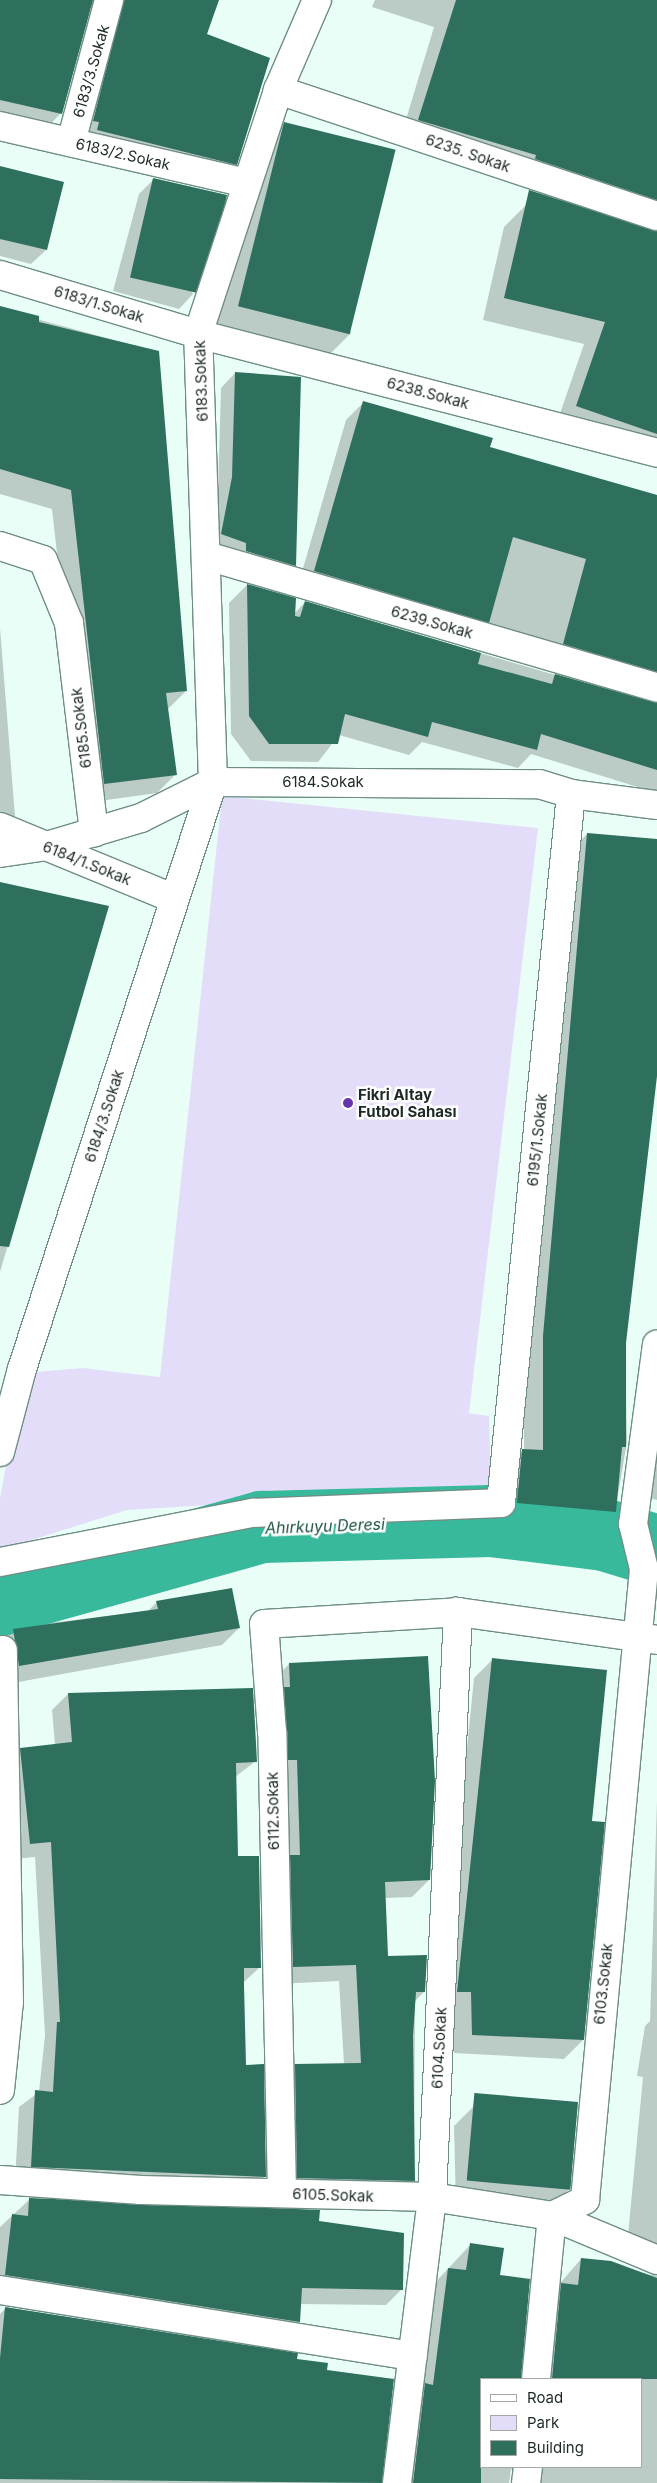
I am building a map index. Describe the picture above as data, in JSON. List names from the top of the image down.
{
  "streets": {
    "street": [
      "6183/3.Sokak",
      "6235. Sokak",
      "6183/2.Sokak",
      "6183/1.Sokak",
      "6183.Sokak",
      "6238.Sokak",
      "6239.Sokak",
      "6185.Sokak",
      "6184.Sokak",
      "6184/1.Sokak",
      "6184/3.Sokak",
      "6195/1.Sokak",
      "6112.Sokak",
      "6103.Sokak",
      "6104.Sokak",
      "6105.Sokak"
    ]
  },
  "crossings": [
    ["6183/3.Sokak", "6183/2.Sokak"],
    ["6235. Sokak", "6183.Sokak"],
    ["6183/2.Sokak", "6183.Sokak"],
    ["6183/1.Sokak", "6183.Sokak"],
    ["6183/1.Sokak", "6238.Sokak"],
    ["6183.Sokak", "6238.Sokak"],
    ["6183.Sokak", "6239.Sokak"],
    ["6183.Sokak", "6184.Sokak"],
    ["6183.Sokak", "6184/3.Sokak"],
    ["6185.Sokak", "6184.Sokak"],
    ["6184.Sokak", "6184/1.Sokak"],
    ["6184.Sokak", "6184/3.Sokak"],
    ["6184.Sokak", "6195/1.Sokak"],
    ["6184/1.Sokak", "6184/3.Sokak"],
    ["6112.Sokak", "6104.Sokak"],
    ["6112.Sokak", "6105.Sokak"],
    ["6103.Sokak", "6105.Sokak"],
    ["6104.Sokak", "6105.Sokak"]
  ],
  "water": ["Ahırkuyu Deresi"],
  "places": ["Fikri Altay Futbol Sahası"],
  "legend": ["Road", "Park", "Building"]
}
